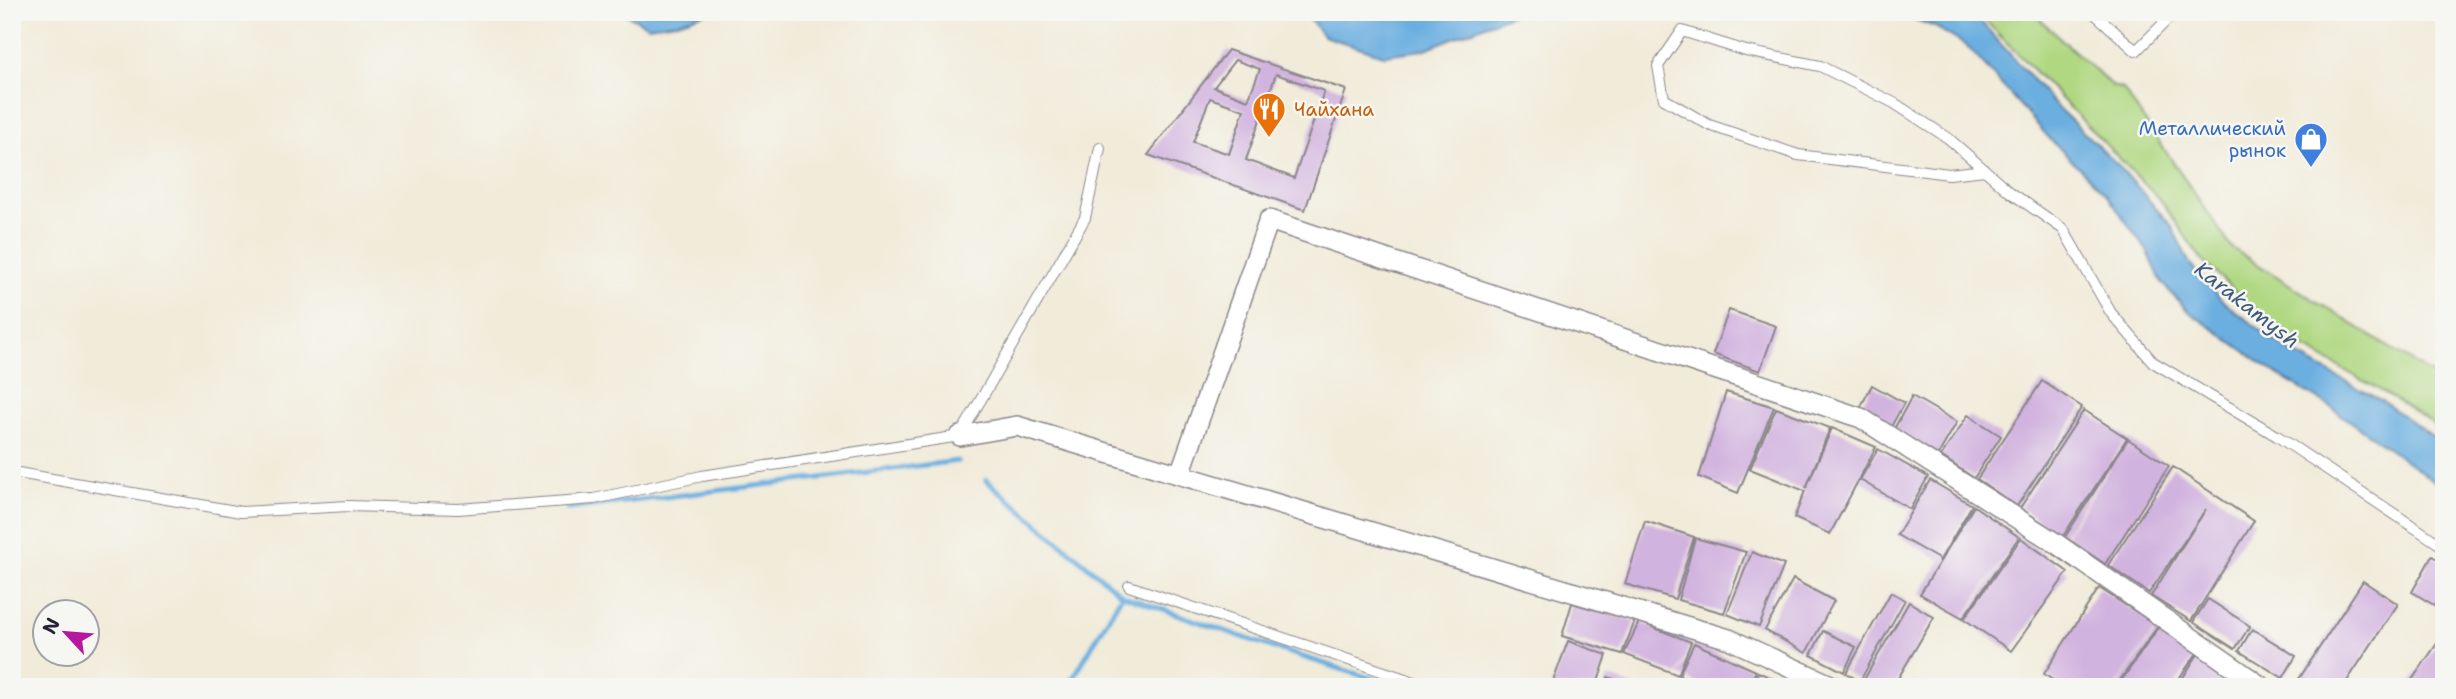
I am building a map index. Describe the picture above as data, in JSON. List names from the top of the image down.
{
  "water": ["Karakamysh"],
  "places": {
    "restaurant": ["Чайхана"],
    "shop": ["Металлический рынок"]
  },
  "north": "top left"
}
